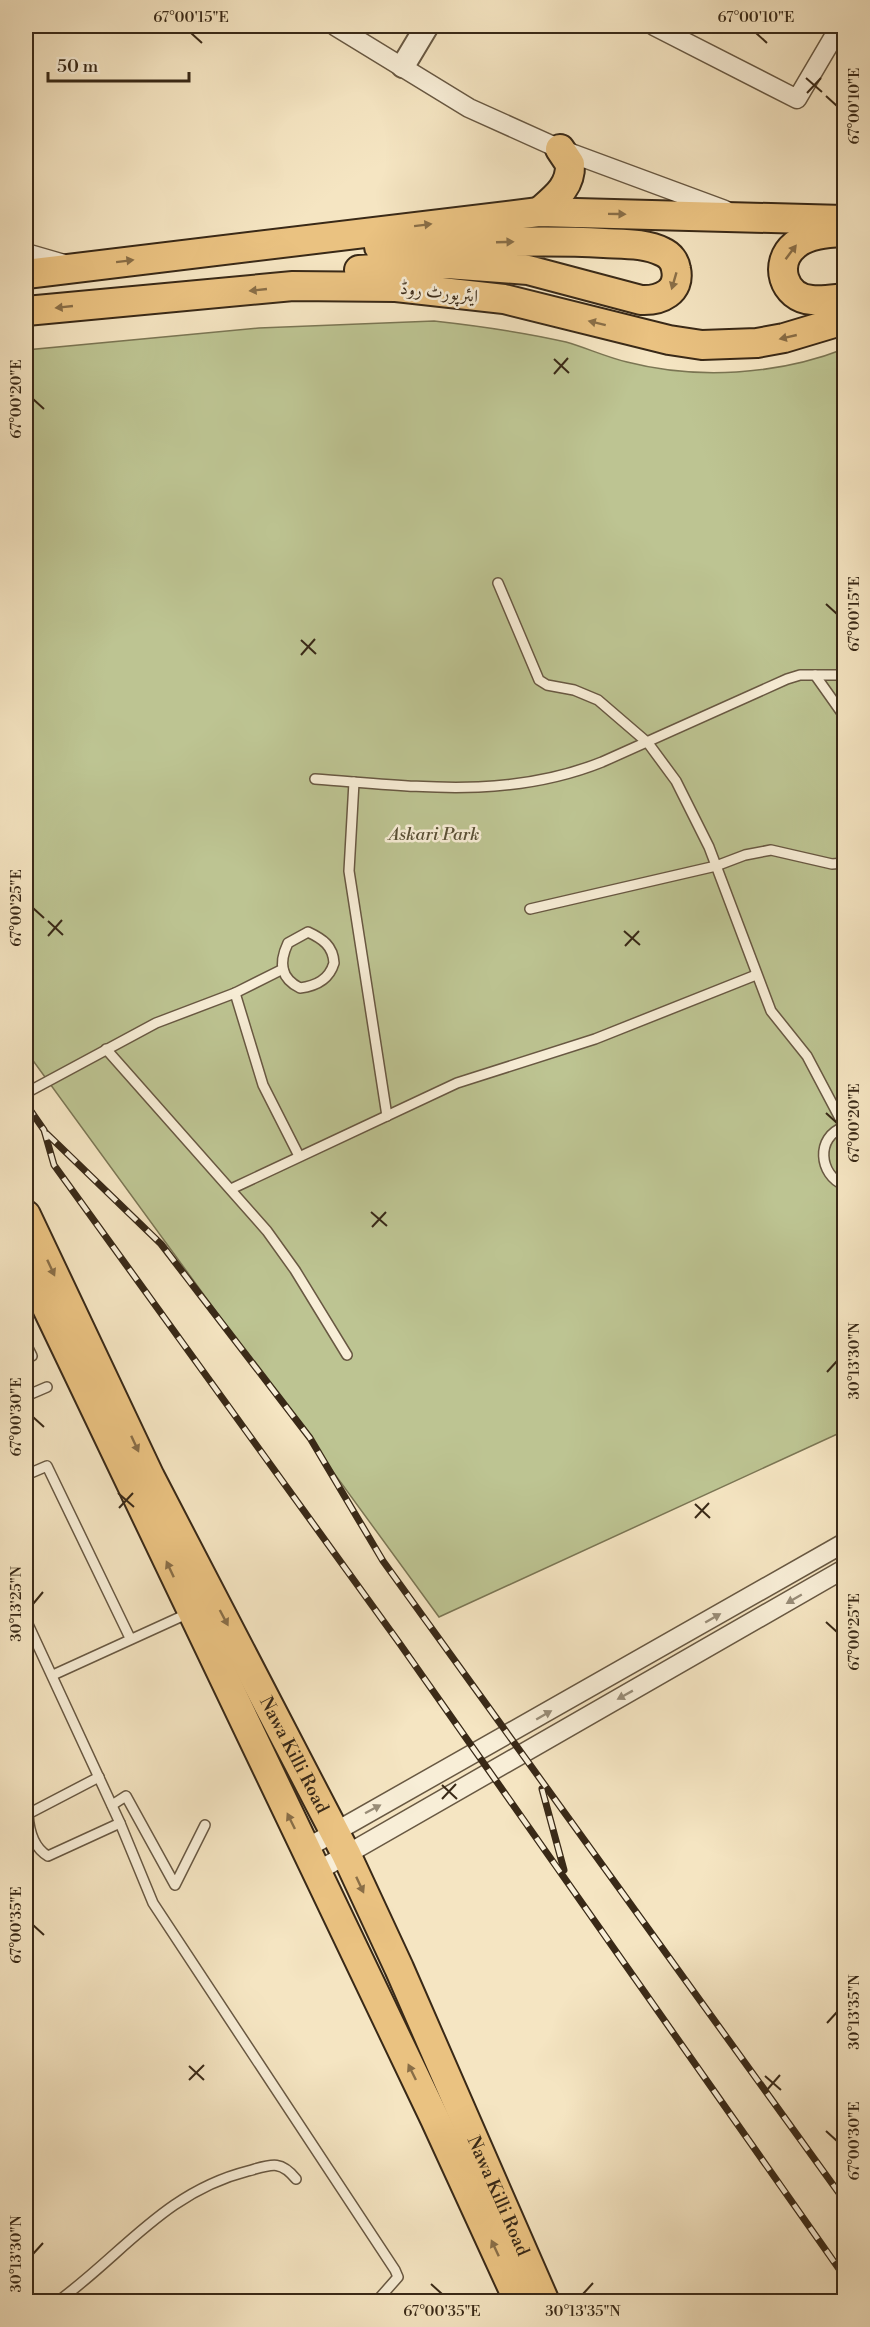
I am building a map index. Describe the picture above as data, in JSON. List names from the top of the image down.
{
  "streets": {
    "main road": ["ایئرپورٹ روڈ", "Nawa Killi Road"]
  },
  "parks": ["Askari Park"],
  "scale_bar": "50 m",
  "coordinates": [
    "67°00'15\"E",
    "67°00'10\"E",
    "67°00'20\"E",
    "67°00'25\"E",
    "30°13'30\"N",
    "67°00'30\"E",
    "30°13'25\"N",
    "67°00'35\"E",
    "30°13'35\"N"
  ]
}
